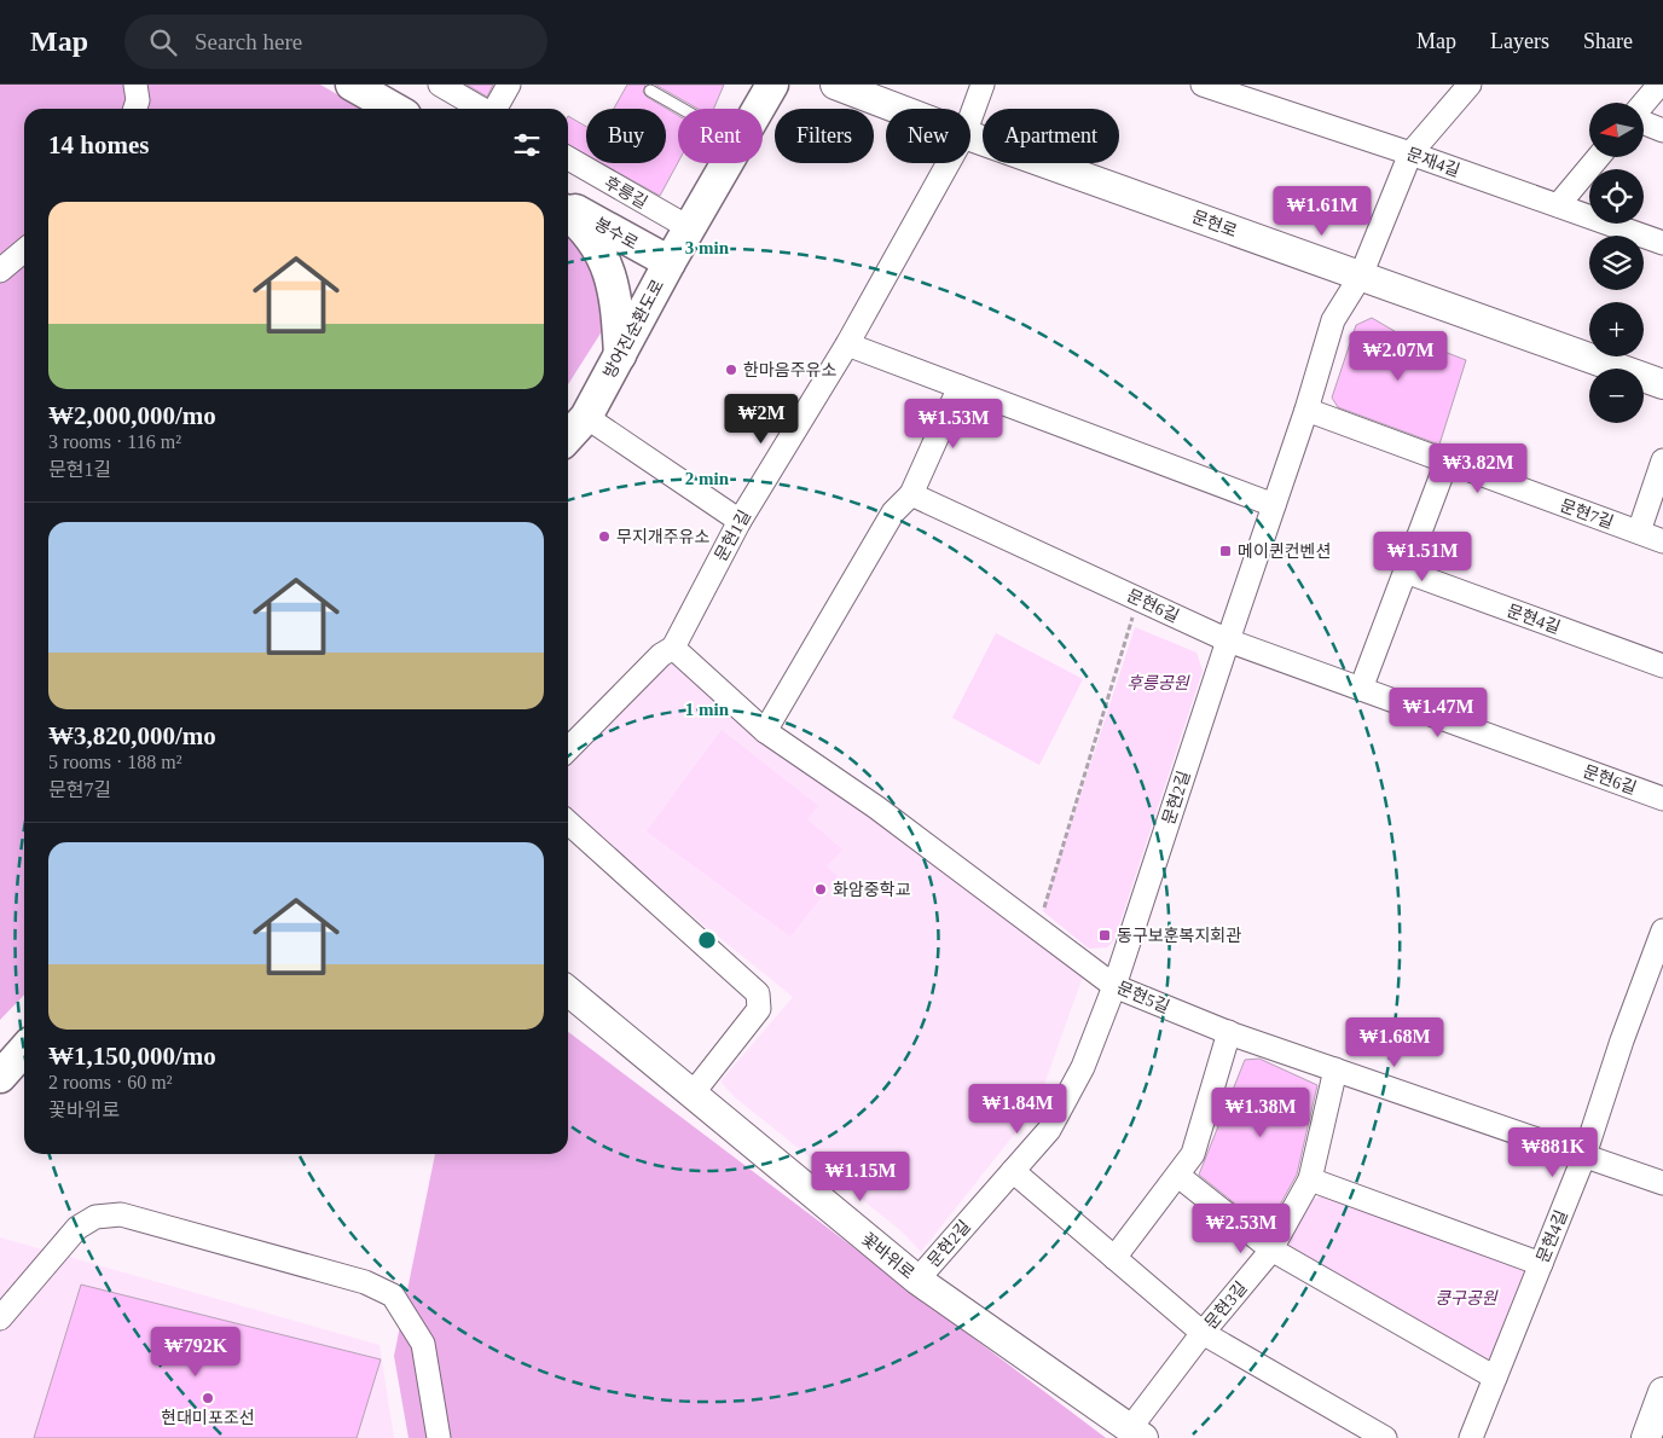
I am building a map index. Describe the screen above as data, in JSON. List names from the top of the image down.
{
  "streets": {
    "main road": ["봉수로", "방어진순환도로"],
    "street": [
      "문재4길",
      "후릉길",
      "문현로",
      "문현7길",
      "문현1길",
      "문현6길",
      "문현4길",
      "문현2길",
      "문현5길",
      "꽃바위로",
      "문현3길"
    ]
  },
  "crossings": [
    ["문재4길", "문현2길"],
    ["후릉길", "방어진순환도로"],
    ["문현로", "문현2길"],
    ["봉수로", "방어진순환도로"],
    ["문현7길", "문현2길"],
    ["문현1길", "문현5길"],
    ["문현6길", "문현2길"],
    ["문현4길", "문현5길"],
    ["문현2길", "문현5길"],
    ["문현2길", "꽃바위로"],
    ["문현5길", "문현3길"],
    ["꽃바위로", "문현3길"]
  ],
  "parks": ["후릉공원", "쿵구공원"],
  "places": {
    "other": [
      "한마음주유소",
      "무지개주유소",
      "화암중학교",
      "현대미포조선"
    ],
    "transit": ["메이퀸컨벤션", "동구보훈복지회관"]
  },
  "north": "left",
  "page": {
    "header": "Map",
    "search": "Search here",
    "nav": ["Map", "Layers", "Share"],
    "map_buttons": ["+", "−"],
    "chip": [
      "Buy",
      "Rent",
      "Filters",
      "New",
      "Apartment"
    ],
    "heading": "14 homes",
    "list": [
      {
        "name": "₩2,000,000/mo",
        "note": "3 rooms · 116 m² · 문현1길"
      },
      {
        "name": "₩3,820,000/mo",
        "note": "5 rooms · 188 m² · 문현7길"
      },
      {
        "name": "₩1,150,000/mo",
        "note": "2 rooms · 60 m² · 꽃바위로"
      }
    ],
    "price": [
      "₩1.61M",
      "₩2.07M",
      "₩2M",
      "₩1.53M",
      "₩3.82M",
      "₩1.51M",
      "₩1.47M",
      "₩1.68M",
      "₩1.84M",
      "₩1.38M",
      "₩881K",
      "₩1.15M",
      "₩2.53M",
      "₩792K"
    ]
  },
  "rings": ["3 min", "2 min", "1 min"]
}
